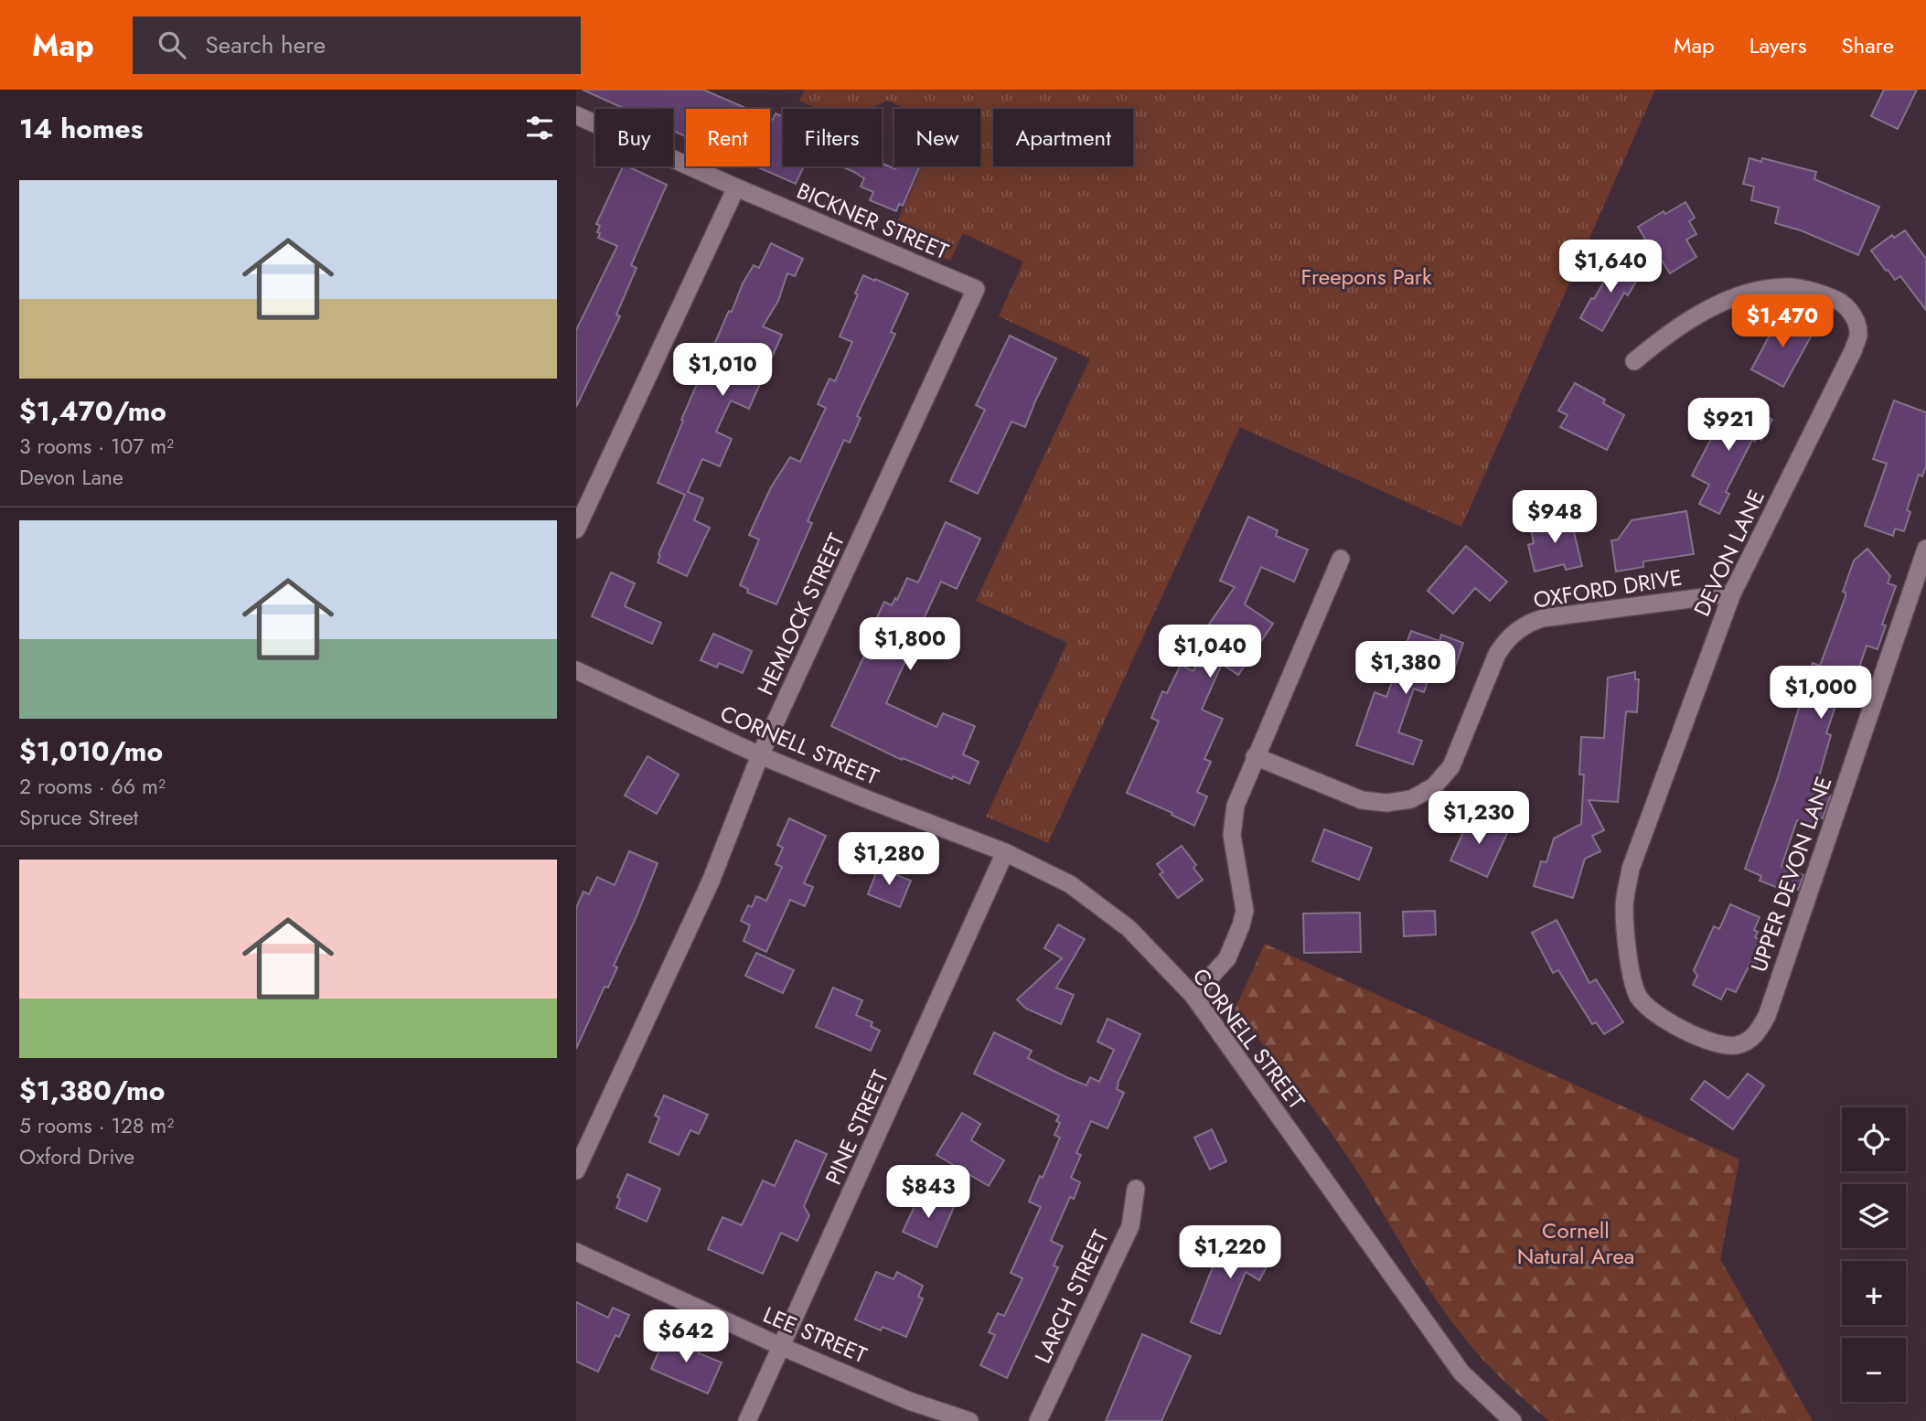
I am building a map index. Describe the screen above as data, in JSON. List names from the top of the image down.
{
  "streets": {
    "street": [
      "BICKNER STREET",
      "DEVON LANE",
      "OXFORD DRIVE",
      "HEMLOCK STREET",
      "CORNELL STREET",
      "UPPER DEVON LANE",
      "PINE STREET",
      "LARCH STREET",
      "LEE STREET"
    ]
  },
  "crossings": [
    ["BICKNER STREET", "HEMLOCK STREET"],
    ["DEVON LANE", "OXFORD DRIVE"],
    ["DEVON LANE", "UPPER DEVON LANE"],
    ["HEMLOCK STREET", "CORNELL STREET"],
    ["CORNELL STREET", "PINE STREET"],
    ["PINE STREET", "LEE STREET"]
  ],
  "parks": ["Freepons Park", "Cornell Natural Area"],
  "page": {
    "header": "Map",
    "search": "Search here",
    "nav": ["Map", "Layers", "Share"],
    "heading": "14 homes",
    "chip": [
      "Buy",
      "Rent",
      "Filters",
      "New",
      "Apartment"
    ],
    "list": [
      {
        "name": "$1,470/mo",
        "note": "3 rooms · 107 m² · Devon Lane"
      },
      {
        "name": "$1,010/mo",
        "note": "2 rooms · 66 m² · Spruce Street"
      },
      {
        "name": "$1,380/mo",
        "note": "5 rooms · 128 m² · Oxford Drive"
      }
    ],
    "price": [
      "$1,640",
      "$1,470",
      "$1,010",
      "$921",
      "$948",
      "$1,800",
      "$1,040",
      "$1,380",
      "$1,000",
      "$1,230",
      "$1,280",
      "$843",
      "$1,220",
      "$642"
    ],
    "map_buttons": ["+", "−"]
  }
}
